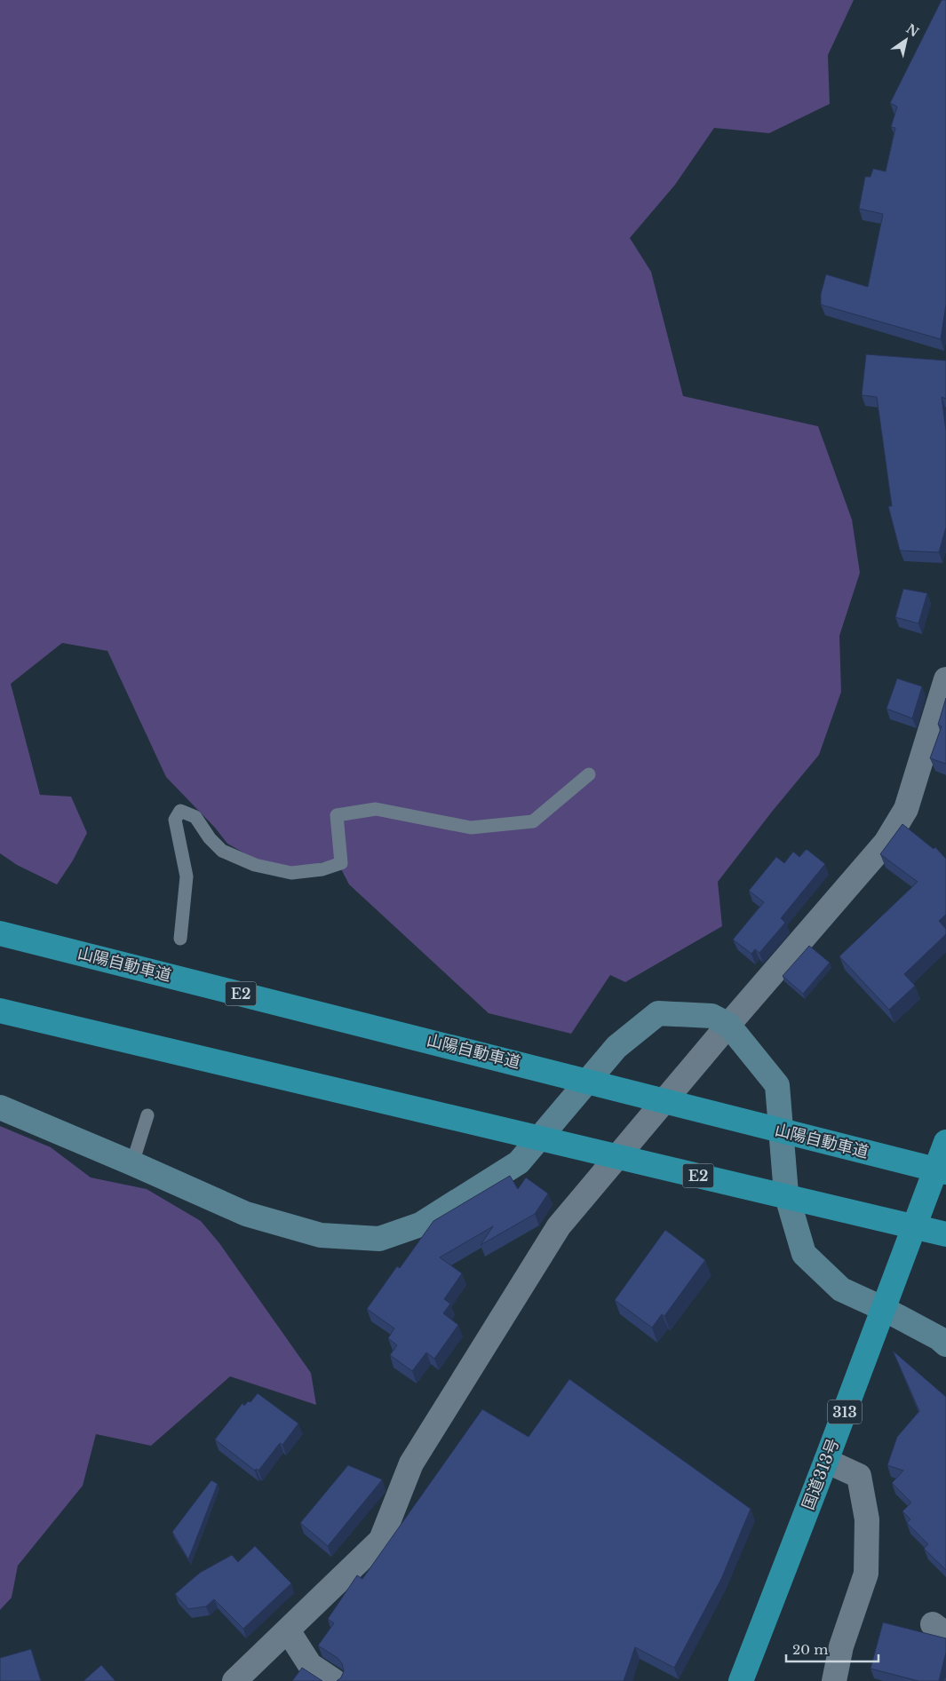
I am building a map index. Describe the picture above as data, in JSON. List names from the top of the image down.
{
  "streets": {
    "highway": [
      "山陽自動車道",
      "E2",
      "313",
      "国道313号"
    ]
  },
  "scale_bar": "20 m",
  "north": "top right"
}
